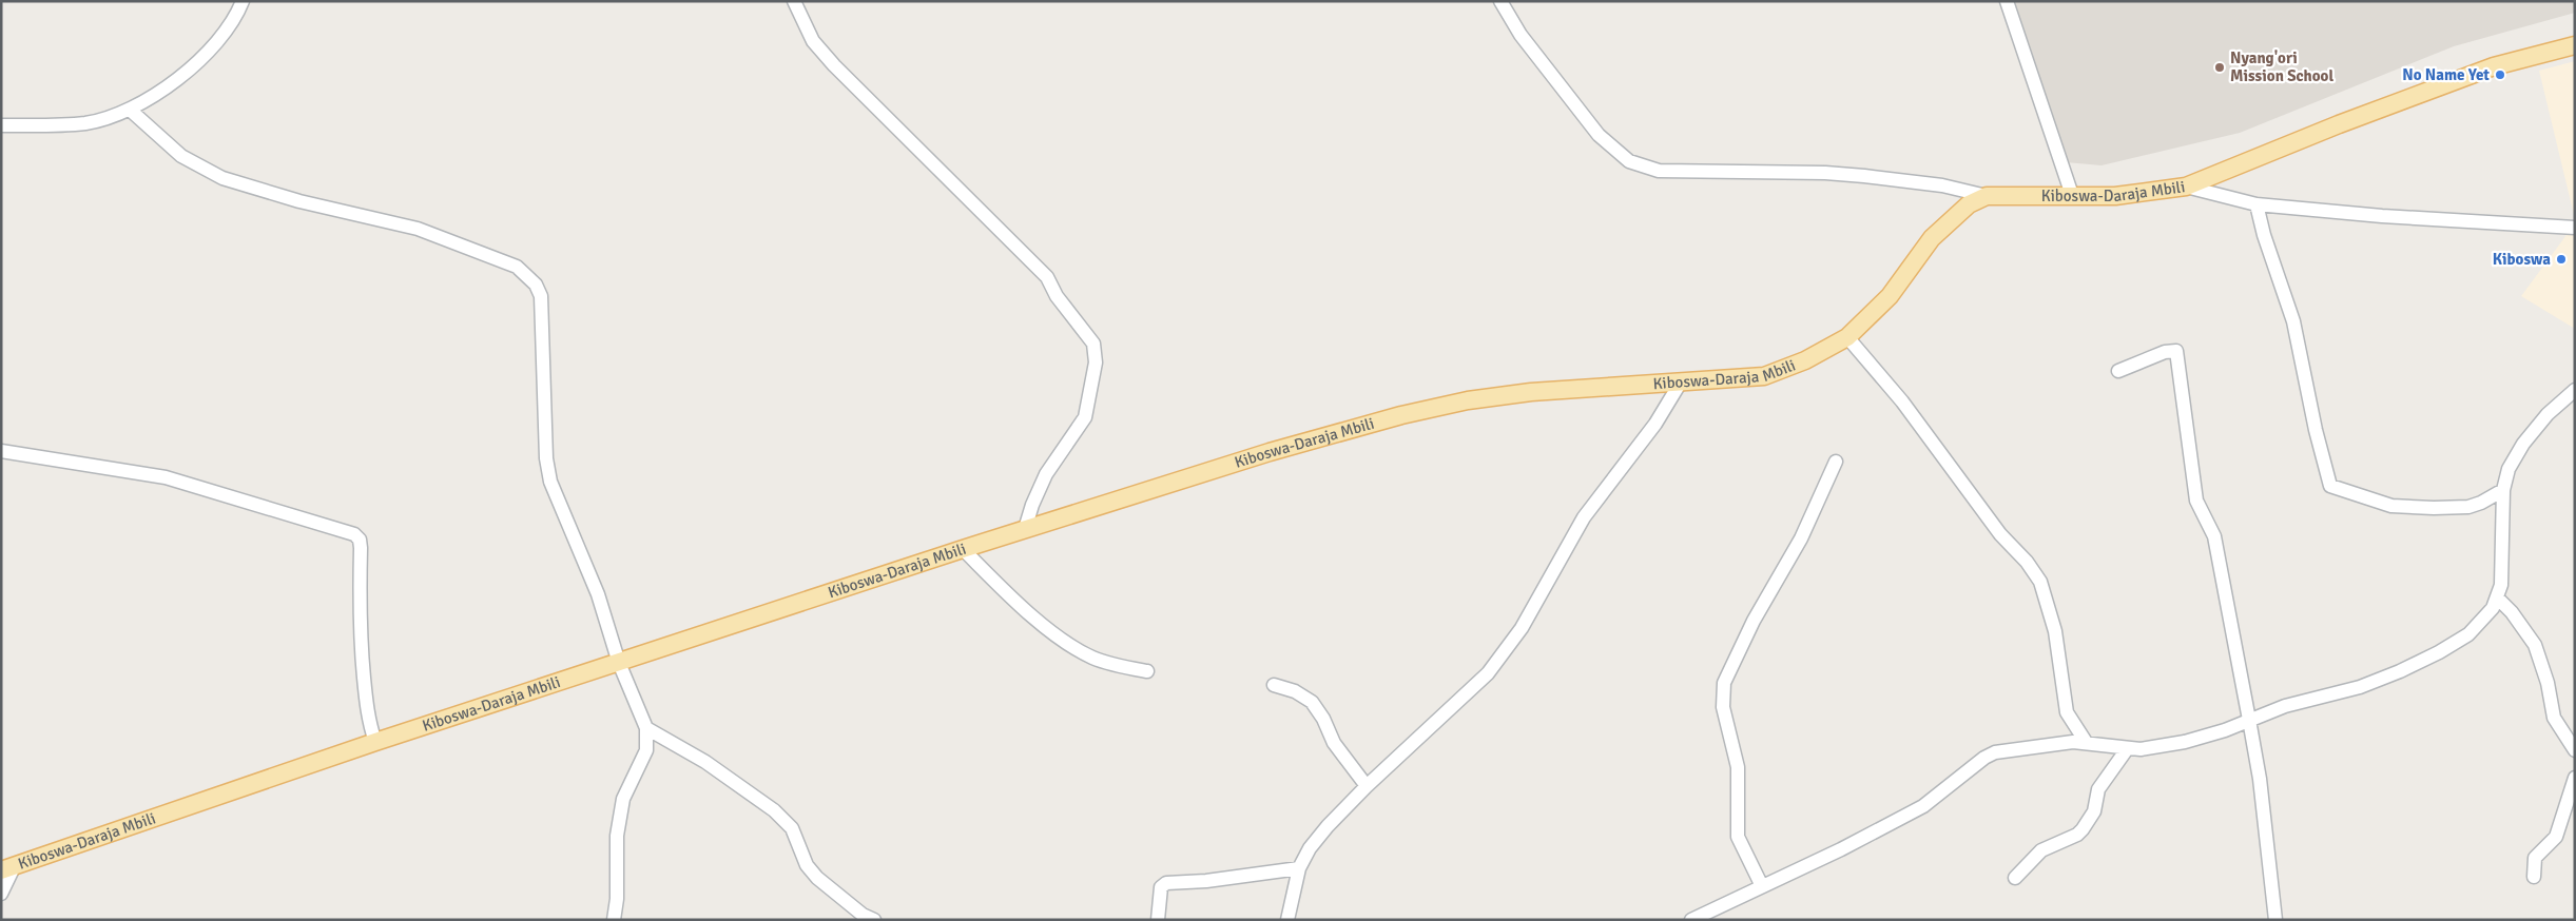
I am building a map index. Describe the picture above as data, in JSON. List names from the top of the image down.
{
  "streets": {
    "main road": ["Kiboswa-Daraja Mbili"]
  },
  "places": ["Nyang'ori Mission School", "No Name Yet", "Kiboswa"]
}
